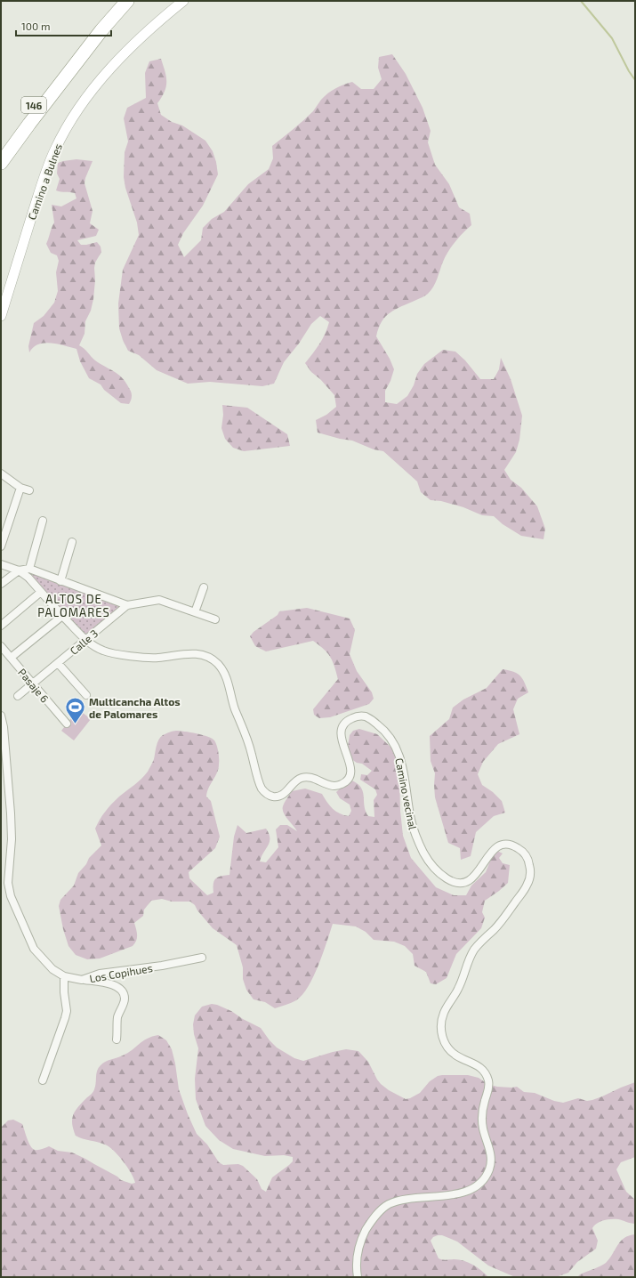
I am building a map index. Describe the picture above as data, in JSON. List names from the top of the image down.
{
  "streets": {
    "highway": ["146"],
    "street": [
      "Camino a Bulnes",
      "Calle 3",
      "Pasaje 6",
      "Camino vecinal",
      "Los Copihues"
    ]
  },
  "crossings": [
    ["Calle 3", "Pasaje 6"],
    ["Calle 3", "Camino vecinal"]
  ],
  "districts": ["ALTOS DE PALOMARES"],
  "places": {
    "sports": ["Multicancha Altos de Palomares"]
  },
  "scale_bar": "100 m"
}
